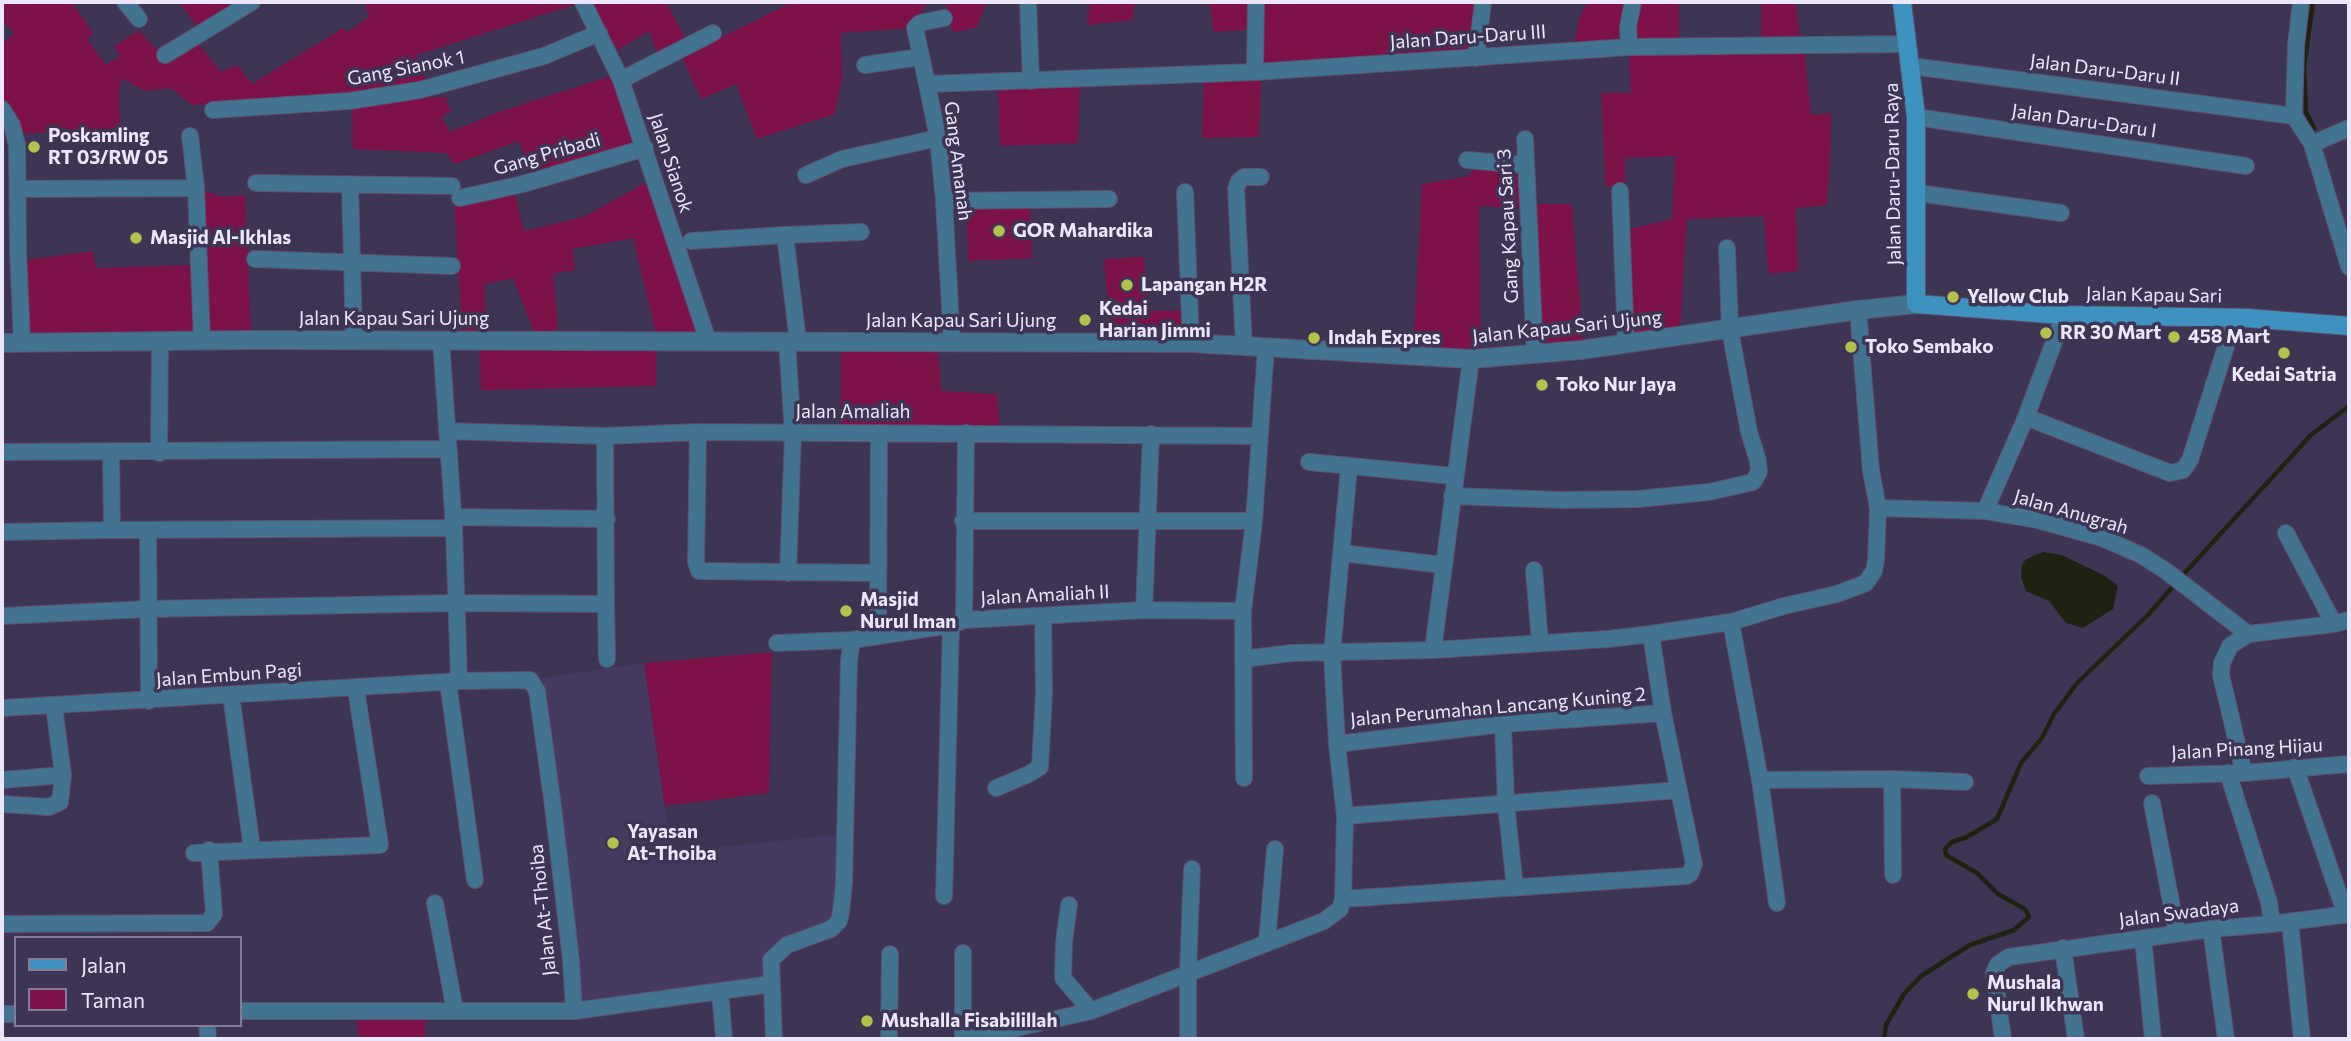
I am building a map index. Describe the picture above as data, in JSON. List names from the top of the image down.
{
  "streets": {
    "main road": ["Jalan Daru-Daru Raya", "Jalan Kapau Sari"],
    "street": [
      "Jalan Daru-Daru III",
      "Gang Sianok 1",
      "Jalan Daru-Daru II",
      "Jalan Daru-Daru I",
      "Gang Pribadi",
      "Gang Amanah",
      "Jalan Sianok",
      "Gang Kapau Sari 3",
      "Jalan Kapau Sari Ujung",
      "Jalan Amaliah",
      "Jalan Anugrah",
      "Jalan Amaliah II",
      "Jalan Embun Pagi",
      "Jalan Perumahan Lancang Kuning 2",
      "Jalan Pinang Hijau",
      "Jalan At-Thoiba",
      "Jalan Swadaya"
    ]
  },
  "crossings": [
    ["Jalan Daru-Daru III", "Gang Amanah"],
    ["Jalan Daru-Daru III", "Jalan Daru-Daru Raya"],
    ["Gang Sianok 1", "Jalan Sianok"],
    ["Jalan Daru-Daru II", "Jalan Daru-Daru Raya"],
    ["Jalan Daru-Daru I", "Jalan Daru-Daru Raya"],
    ["Gang Pribadi", "Jalan Sianok"],
    ["Gang Amanah", "Jalan Kapau Sari Ujung"],
    ["Jalan Sianok", "Jalan Kapau Sari Ujung"],
    ["Jalan Daru-Daru Raya", "Jalan Kapau Sari"],
    ["Jalan Daru-Daru Raya", "Jalan Kapau Sari Ujung"],
    ["Gang Kapau Sari 3", "Jalan Kapau Sari Ujung"],
    ["Jalan Kapau Sari", "Jalan Kapau Sari Ujung"],
    ["Jalan Embun Pagi", "Jalan At-Thoiba"]
  ],
  "places": [
    "Poskamling RT 03/RW 05",
    "GOR Mahardika",
    "Masjid Al-Ikhlas",
    "Lapangan H2R",
    "Yellow Club",
    "Kedai Harian Jimmi",
    "RR 30 Mart",
    "458 Mart",
    "Indah Expres",
    "Toko Sembako",
    "Kedai Satria",
    "Toko Nur Jaya",
    "Masjid Nurul Iman",
    "Yayasan At-Thoiba",
    "Mushala Nurul Ikhwan",
    "Mushalla Fisabilillah"
  ],
  "legend": ["Jalan", "Taman"]
}
